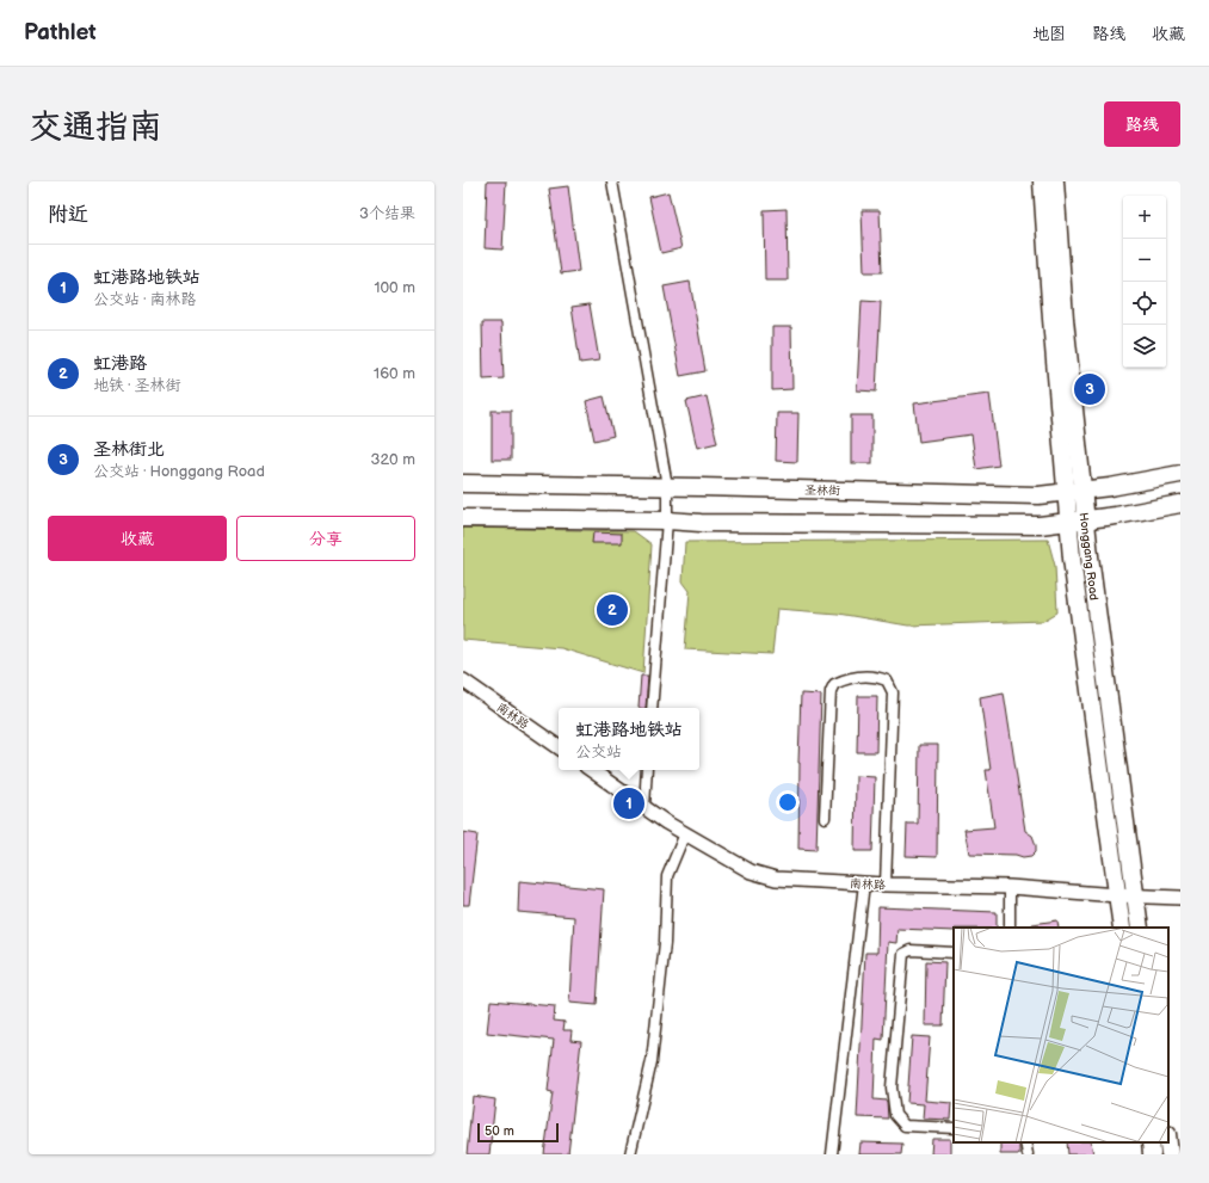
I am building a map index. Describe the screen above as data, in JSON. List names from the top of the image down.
{
  "streets": {
    "highway": ["圣林街", "Honggang Road"],
    "street": ["南林路"]
  },
  "crossings": [
    ["圣林街", "Honggang Road"],
    ["Honggang Road", "南林路"]
  ],
  "scale_bar": "50 m",
  "page": {
    "header": "Pathlet",
    "nav": ["地图", "路线", "收藏"],
    "buttons": [
      "路线",
      ["收藏", "分享"]
    ],
    "title": "交通指南",
    "heading": ["附近", "3个结果"],
    "map_buttons": ["+", "−"],
    "list": [
      {
        "mark": "1",
        "name": "虹港路地铁站",
        "note": "公交站 · 南林路",
        "value": "100 m"
      },
      {
        "mark": "2",
        "name": "虹港路",
        "note": "地铁 · 圣林街",
        "value": "160 m"
      },
      {
        "mark": "3",
        "name": "圣林街北",
        "note": "公交站 · Honggang Road",
        "value": "320 m"
      }
    ],
    "pins": ["3", "2", "1"],
    "popup": ["虹港路地铁站", "公交站"],
    "scale": "50 m"
  }
}
